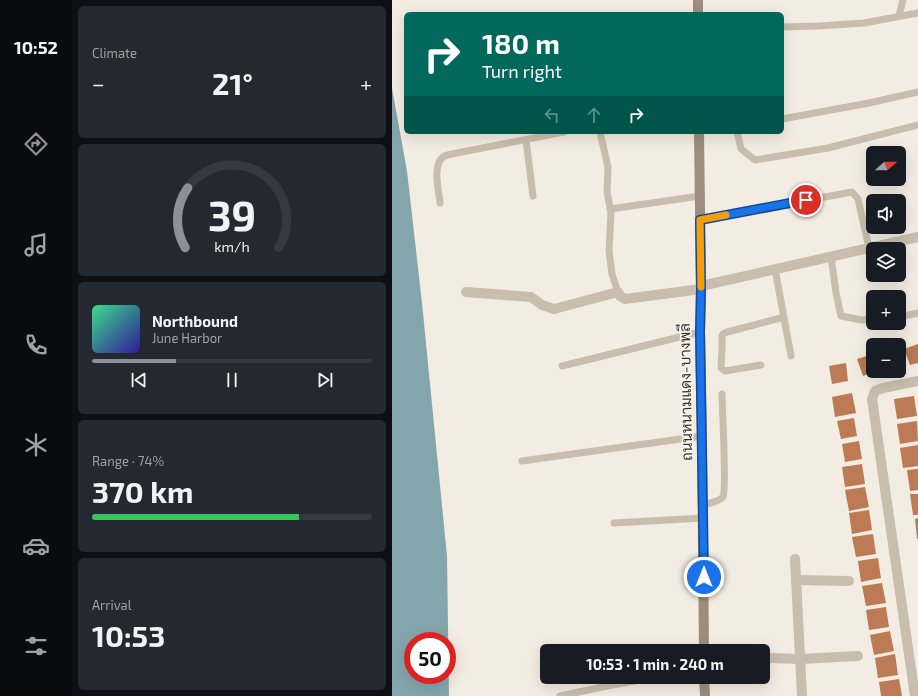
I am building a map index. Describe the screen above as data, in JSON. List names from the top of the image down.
{
  "streets": {
    "main road": ["ถนนหนามแดง-บางพลี"]
  },
  "north": "right",
  "page": {
    "tabs": "10:52",
    "tile": [
      "Climate",
      ["Range · 74%", "370 km"],
      ["Arrival", "10:53"]
    ],
    "turn": ["180 m", "Turn right"],
    "heat": ["−", "21°", "+"],
    "map_buttons": ["+", "−"],
    "song": ["Northbound", "June Harbor"],
    "limit": "50",
    "trip": "10:53 · 1 min · 240 m",
    "gauge": ["39", "km/h"]
  }
}
